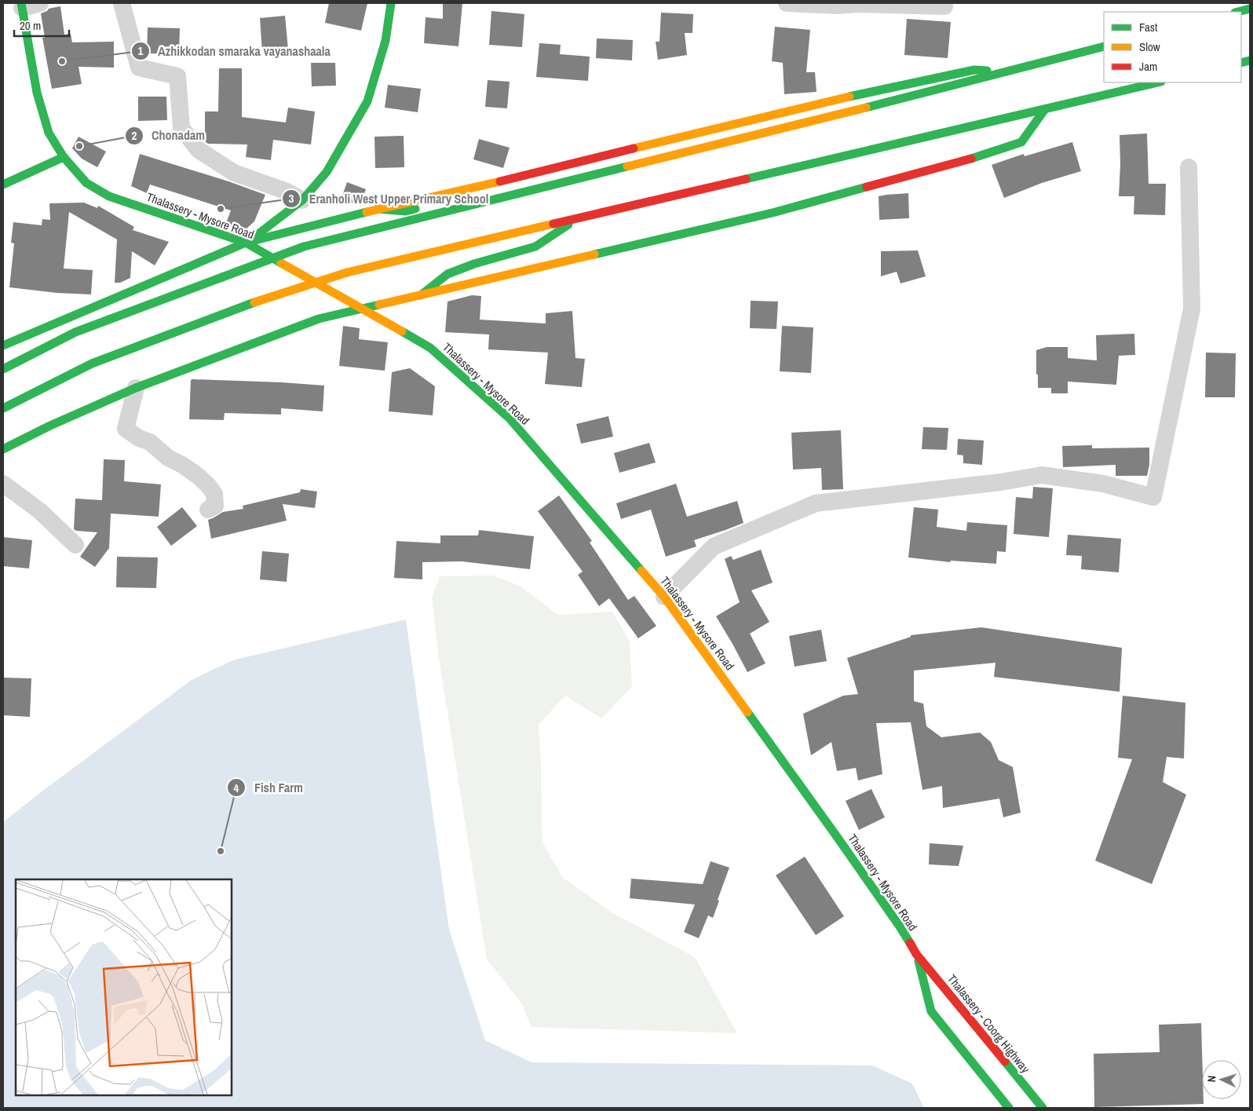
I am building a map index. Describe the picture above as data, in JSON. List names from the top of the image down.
{
  "streets": {
    "main road": ["Thalassery - Mysore Road", "Thalassery - Coorg Highway"]
  },
  "crossings": [
    ["Thalassery - Mysore Road", "Thalassery - Coorg Highway"]
  ],
  "places": [
    "Azhikkodan smaraka vayanashaala",
    "Chonadam",
    "Eranholi West Upper Primary School",
    "Fish Farm"
  ],
  "legend": ["Fast", "Slow", "Jam"],
  "scale_bar": "20 m",
  "north": "left"
}
